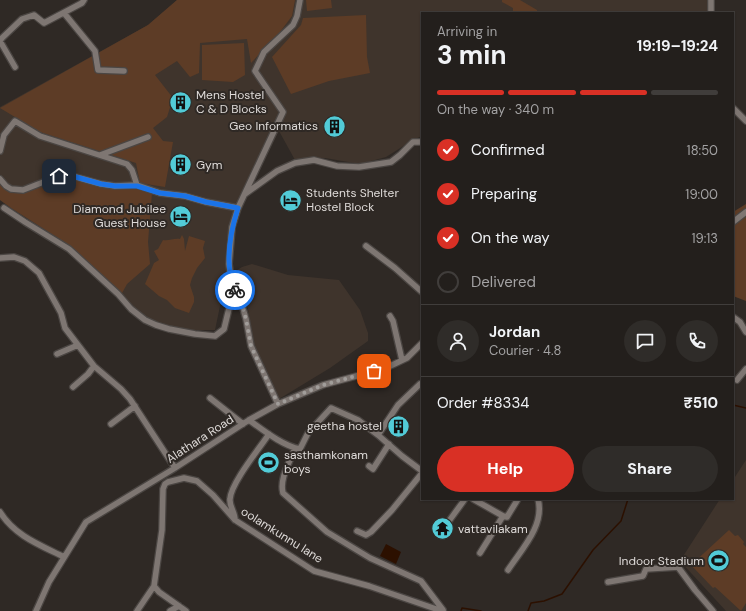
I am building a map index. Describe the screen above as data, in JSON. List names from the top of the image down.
{
  "streets": {
    "street": ["Alathara Road", "oolamkunnu lane"]
  },
  "places": {
    "building": [
      "Mens Hostel C & D Blocks",
      "Geo Informatics",
      "Gym",
      "geetha hostel"
    ],
    "hotel": ["Students Shelter Hostel Block", "Diamond Jubilee Guest House"],
    "sports": ["sasthamkonam boys", "Indoor Stadium"],
    "temple": ["vattavilakam"]
  },
  "page": {
    "heading": ["3 min", "Arriving in", "19:19–19:24"],
    "panel": [
      "Jordan",
      "Courier · 4.8",
      "Order #8334",
      "₹510"
    ],
    "bar": "On the way · 340 m",
    "list": [
      ["Confirmed", "18:50"],
      ["Preparing", "19:00"],
      ["On the way", "19:13"],
      "Delivered"
    ],
    "buttons": ["Help", "Share"]
  }
}
